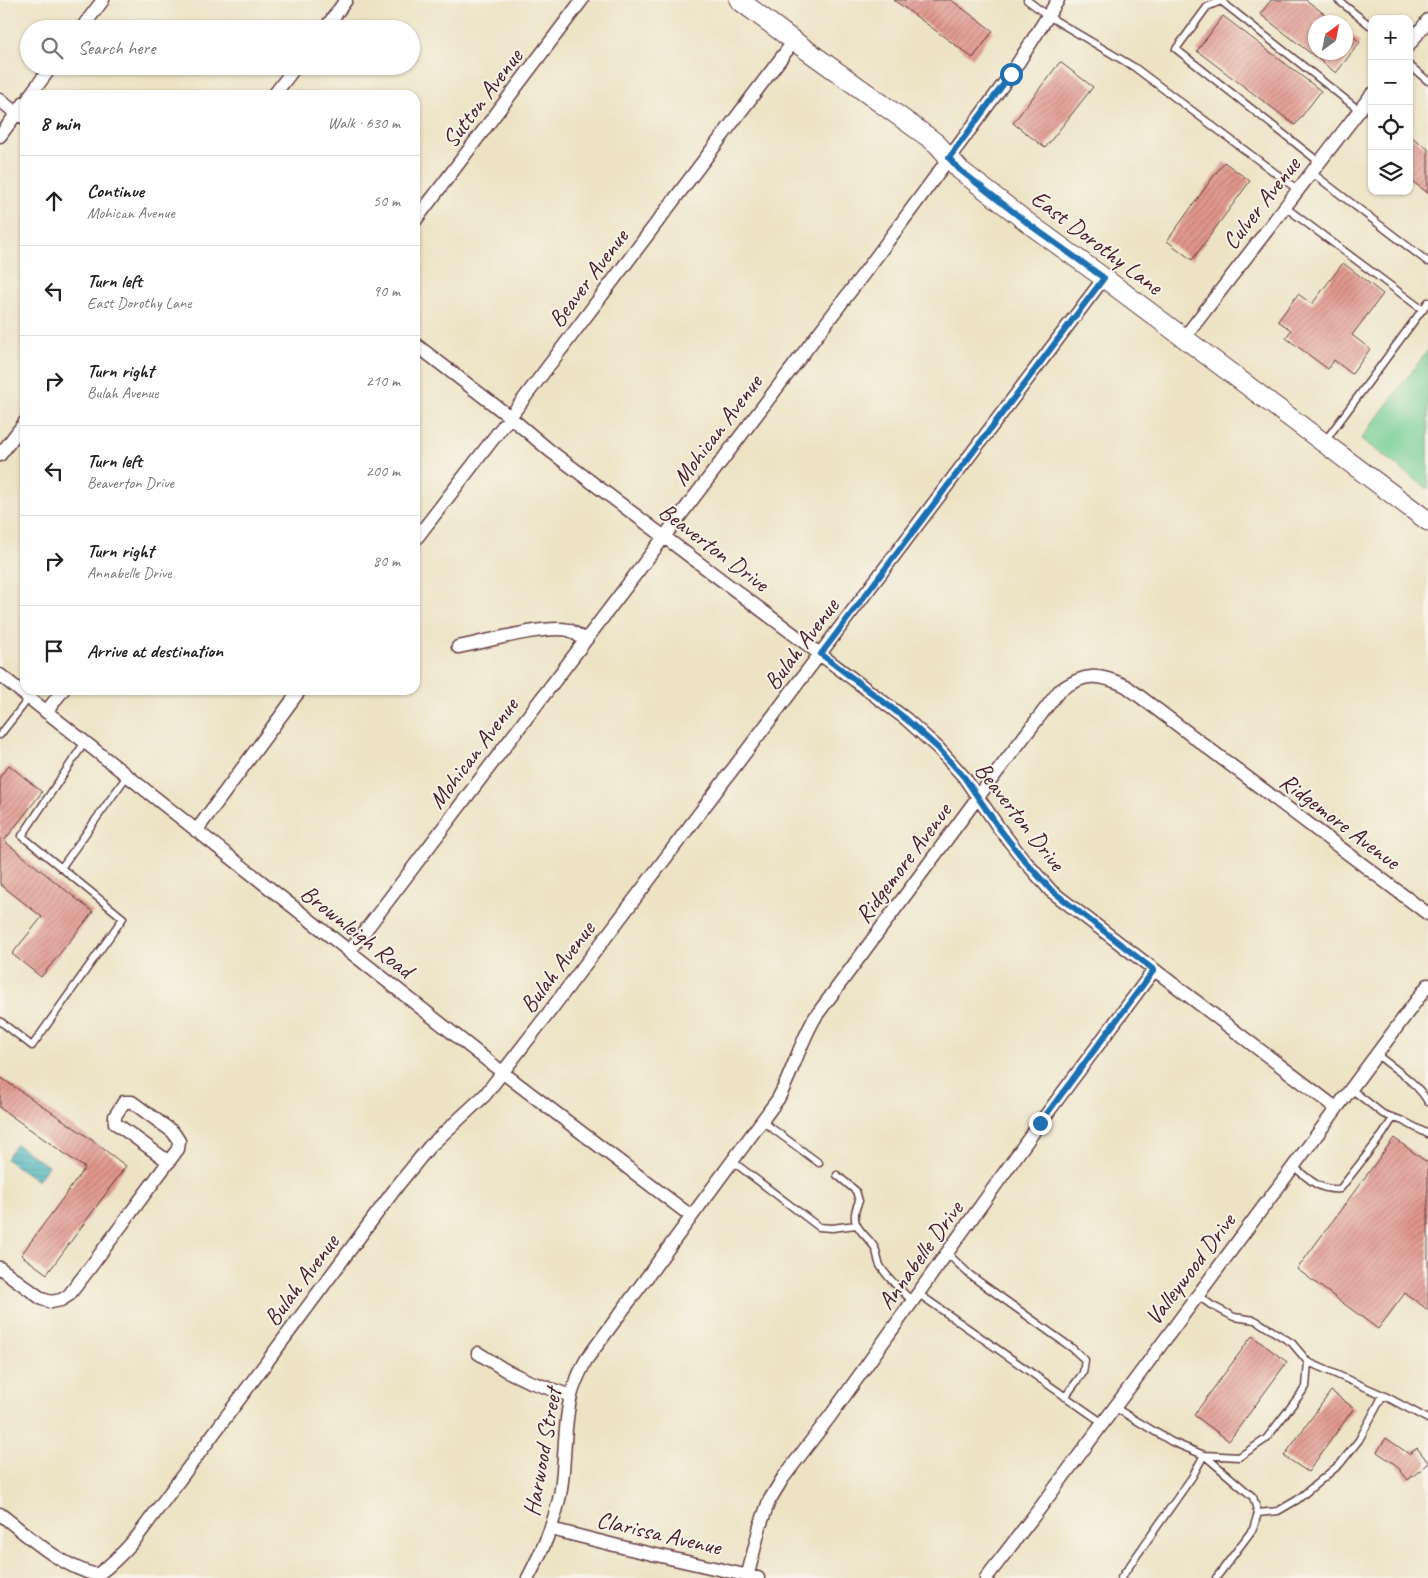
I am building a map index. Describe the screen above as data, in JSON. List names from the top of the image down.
{
  "streets": {
    "main road": ["East Dorothy Lane"],
    "street": [
      "Sutton Avenue",
      "Culver Avenue",
      "Beaver Avenue",
      "Mohican Avenue",
      "Beaverton Drive",
      "Bulah Avenue",
      "Ridgemore Avenue",
      "Brownleigh Road",
      "Annabelle Drive",
      "Valleywood Drive",
      "Harwood Street",
      "Clarissa Avenue"
    ]
  },
  "crossings": [
    ["Culver Avenue", "East Dorothy Lane"],
    ["East Dorothy Lane", "Beaver Avenue"],
    ["East Dorothy Lane", "Mohican Avenue"],
    ["East Dorothy Lane", "Bulah Avenue"],
    ["Beaver Avenue", "Beaverton Drive"],
    ["Mohican Avenue", "Beaverton Drive"],
    ["Mohican Avenue", "Brownleigh Road"],
    ["Beaverton Drive", "Bulah Avenue"],
    ["Beaverton Drive", "Ridgemore Avenue"],
    ["Beaverton Drive", "Annabelle Drive"],
    ["Beaverton Drive", "Valleywood Drive"],
    ["Bulah Avenue", "Brownleigh Road"],
    ["Ridgemore Avenue", "Brownleigh Road"],
    ["Ridgemore Avenue", "Harwood Street"],
    ["Brownleigh Road", "Harwood Street"],
    ["Annabelle Drive", "Clarissa Avenue"],
    ["Harwood Street", "Clarissa Avenue"]
  ],
  "north": "top right",
  "page": {
    "map_buttons": ["+", "−"],
    "search": "Search here",
    "heading": ["8 min", "Walk · 630 m"],
    "list": [
      ["Continue", "Mohican Avenue", "50 m"],
      ["Turn left", "East Dorothy Lane", "90 m"],
      ["Turn right", "Bulah Avenue", "210 m"],
      ["Turn left", "Beaverton Drive", "200 m"],
      ["Turn right", "Annabelle Drive", "80 m"],
      "Arrive at destination"
    ]
  }
}
